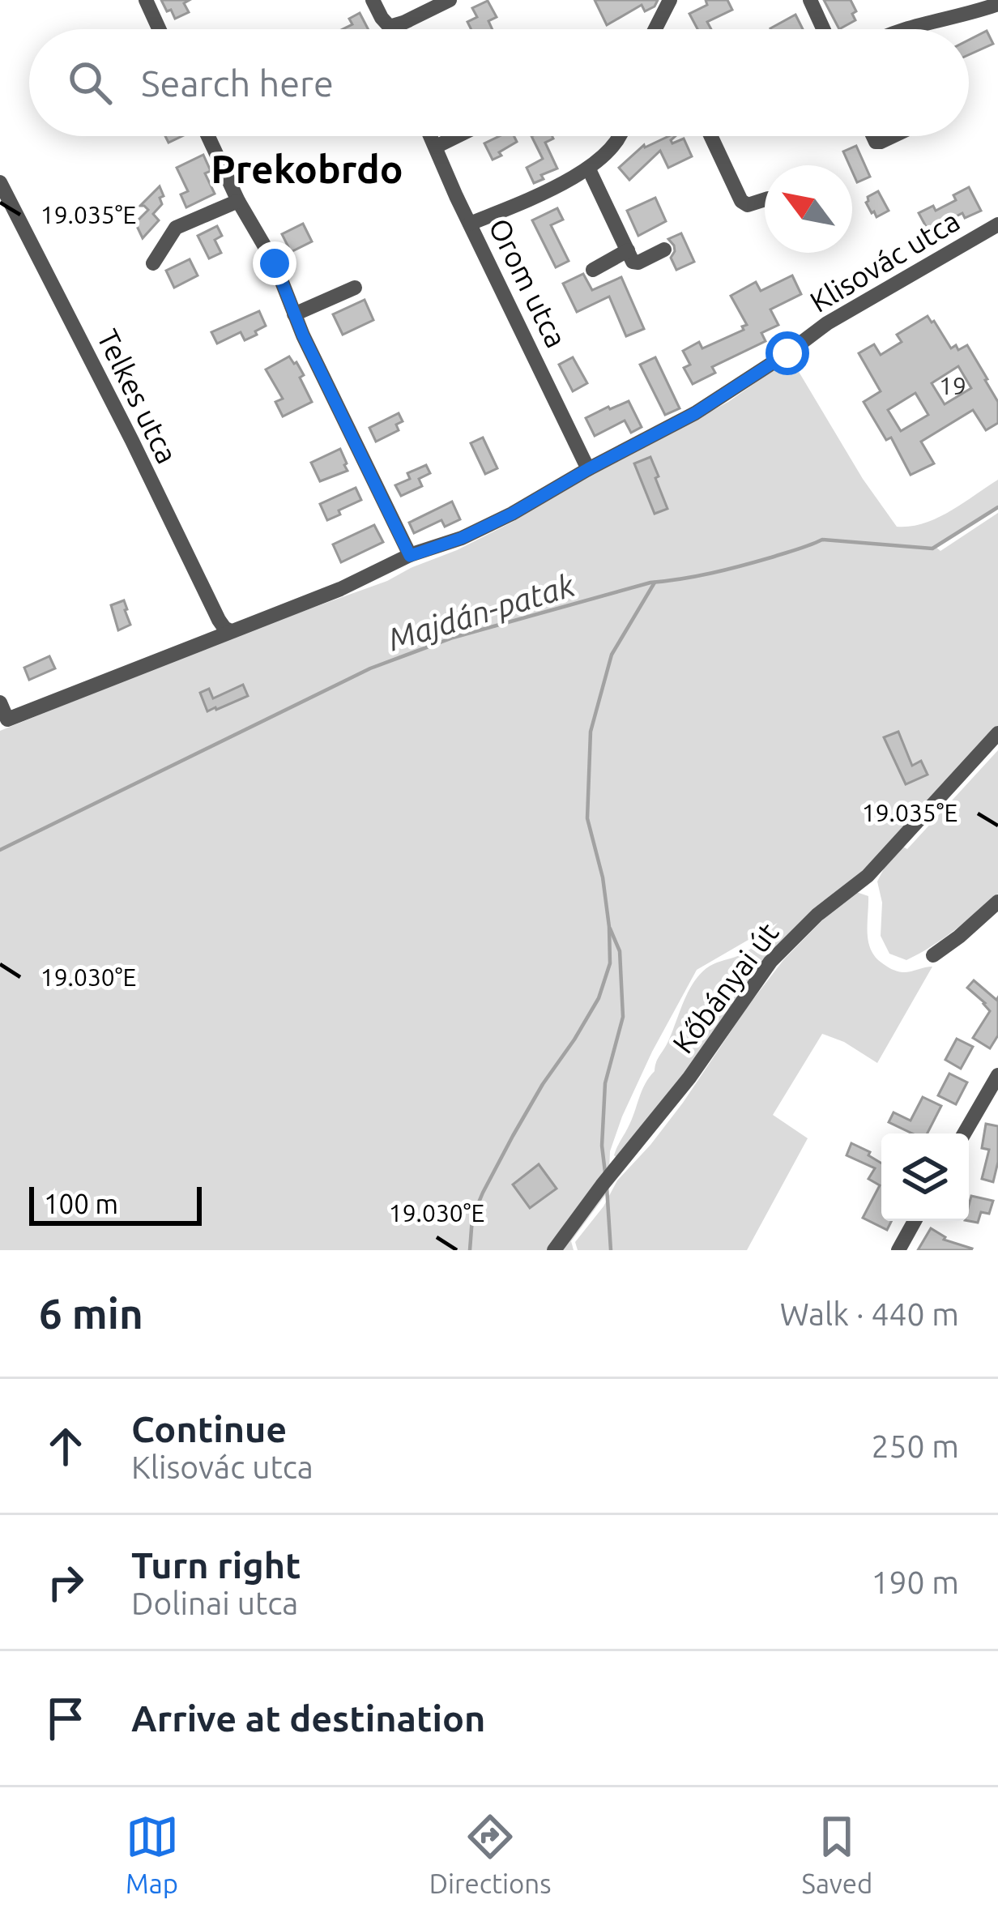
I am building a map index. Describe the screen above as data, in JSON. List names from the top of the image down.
{
  "streets": {
    "street": [
      "Klisovác utca",
      "Orom utca",
      "Telkes utca",
      "Kőbányai út"
    ]
  },
  "crossings": [
    ["Klisovác utca", "Orom utca"],
    ["Klisovác utca", "Telkes utca"]
  ],
  "districts": ["Prekobrdo"],
  "water": ["Majdán-patak"],
  "house_numbers": ["19"],
  "scale_bar": "100 m",
  "north": "top left",
  "page": {
    "search": "Search here",
    "scale": "100 m",
    "heading": ["6 min", "Walk · 440 m"],
    "list": [
      ["Continue", "Klisovác utca", "250 m"],
      ["Turn right", "Dolinai utca", "190 m"],
      "Arrive at destination"
    ],
    "nav": ["Map", "Directions", "Saved"]
  },
  "coordinates": ["19.035°E", "19.030°E"]
}
